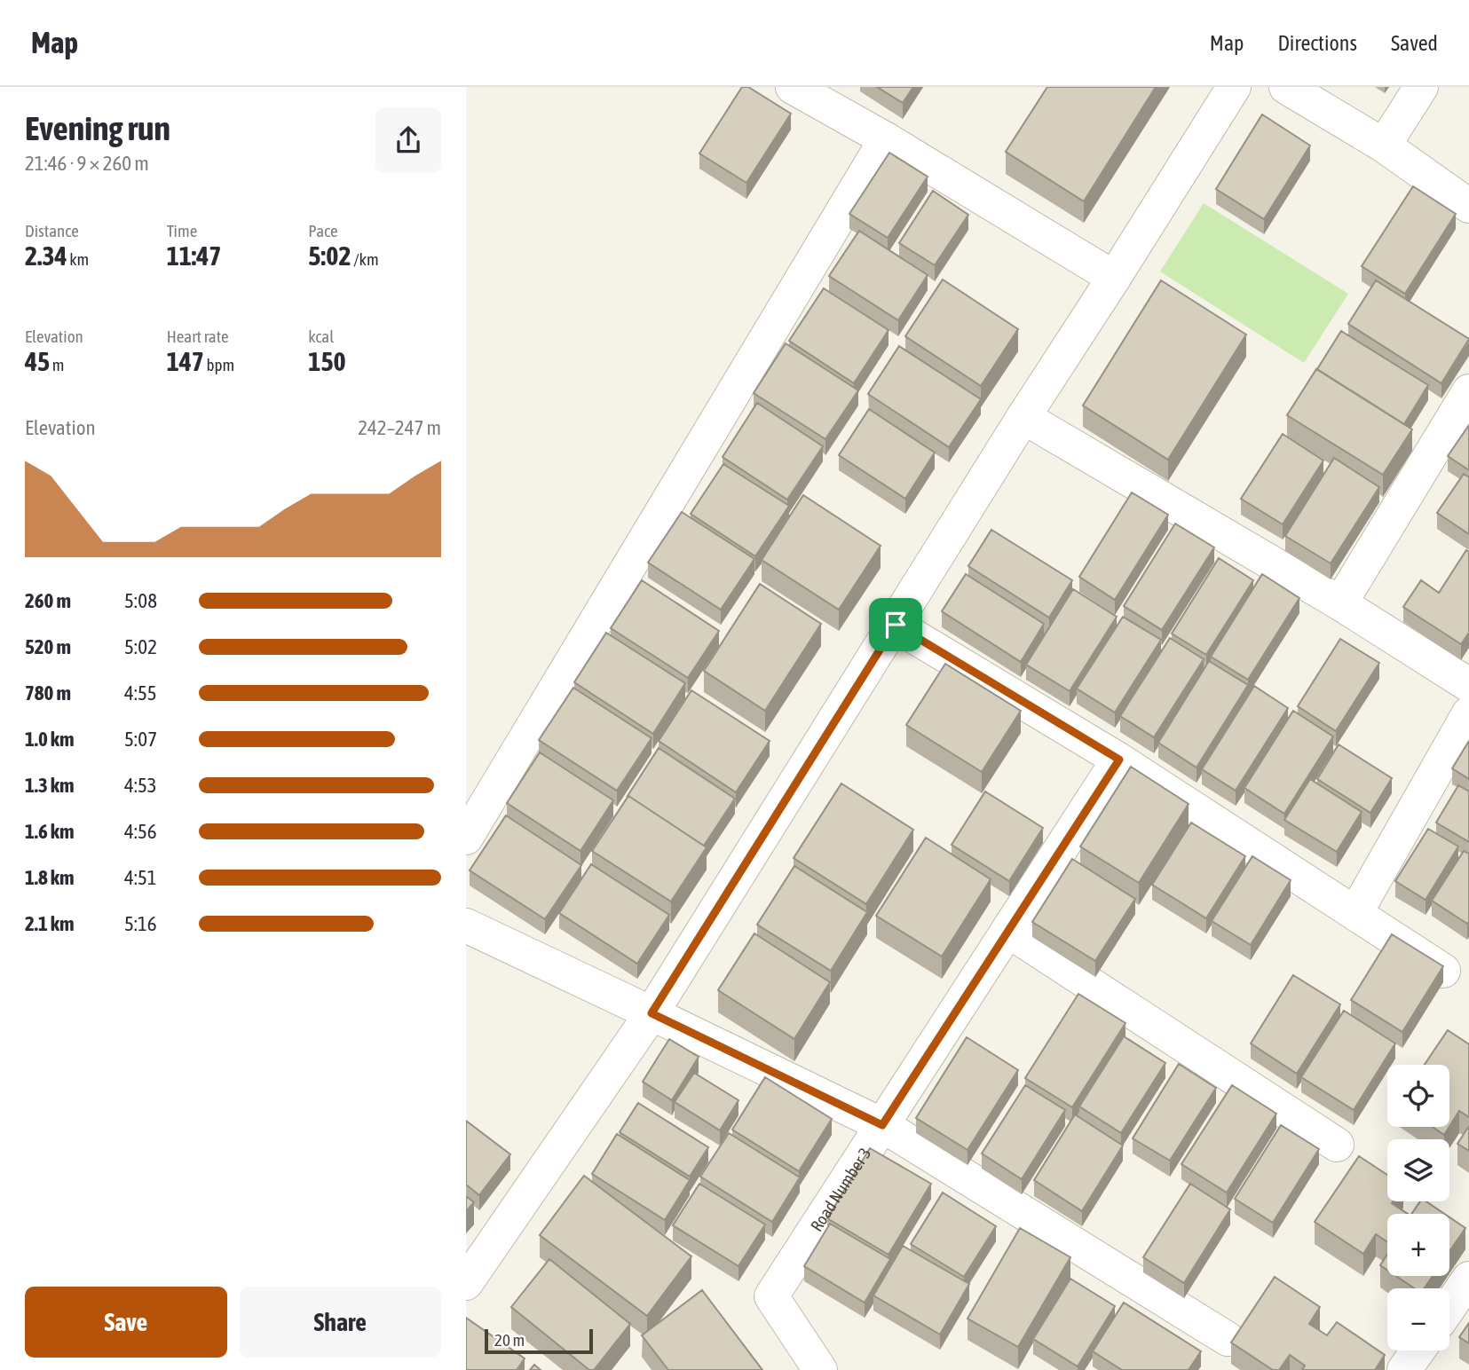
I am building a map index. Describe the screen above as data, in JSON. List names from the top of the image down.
{
  "streets": {
    "street": ["Road Number 3"]
  },
  "scale_bar": "20 m",
  "page": {
    "header": "Map",
    "nav": ["Map", "Directions", "Saved"],
    "heading": ["Evening run", "21:46 · 9 × 260 m"],
    "stats": [
      ["Distance", "2.34 km"],
      ["Time", "11:47"],
      ["Pace", "5:02 /km"],
      ["Elevation", "45 m"],
      ["Heart rate", "147 bpm"],
      ["kcal", "150"]
    ],
    "chart": ["Elevation", "242–247 m"],
    "list": [
      {
        "name": "260 m",
        "note": "5:08"
      },
      {
        "name": "520 m",
        "note": "5:02"
      },
      {
        "name": "780 m",
        "note": "4:55"
      },
      {
        "name": "1.0 km",
        "note": "5:07"
      },
      {
        "name": "1.3 km",
        "note": "4:53"
      },
      {
        "name": "1.6 km",
        "note": "4:56"
      },
      {
        "name": "1.8 km",
        "note": "4:51"
      },
      {
        "name": "2.1 km",
        "note": "5:16"
      }
    ],
    "map_buttons": ["+", "−"],
    "buttons": ["Save", "Share"],
    "scale": "20 m"
  }
}
